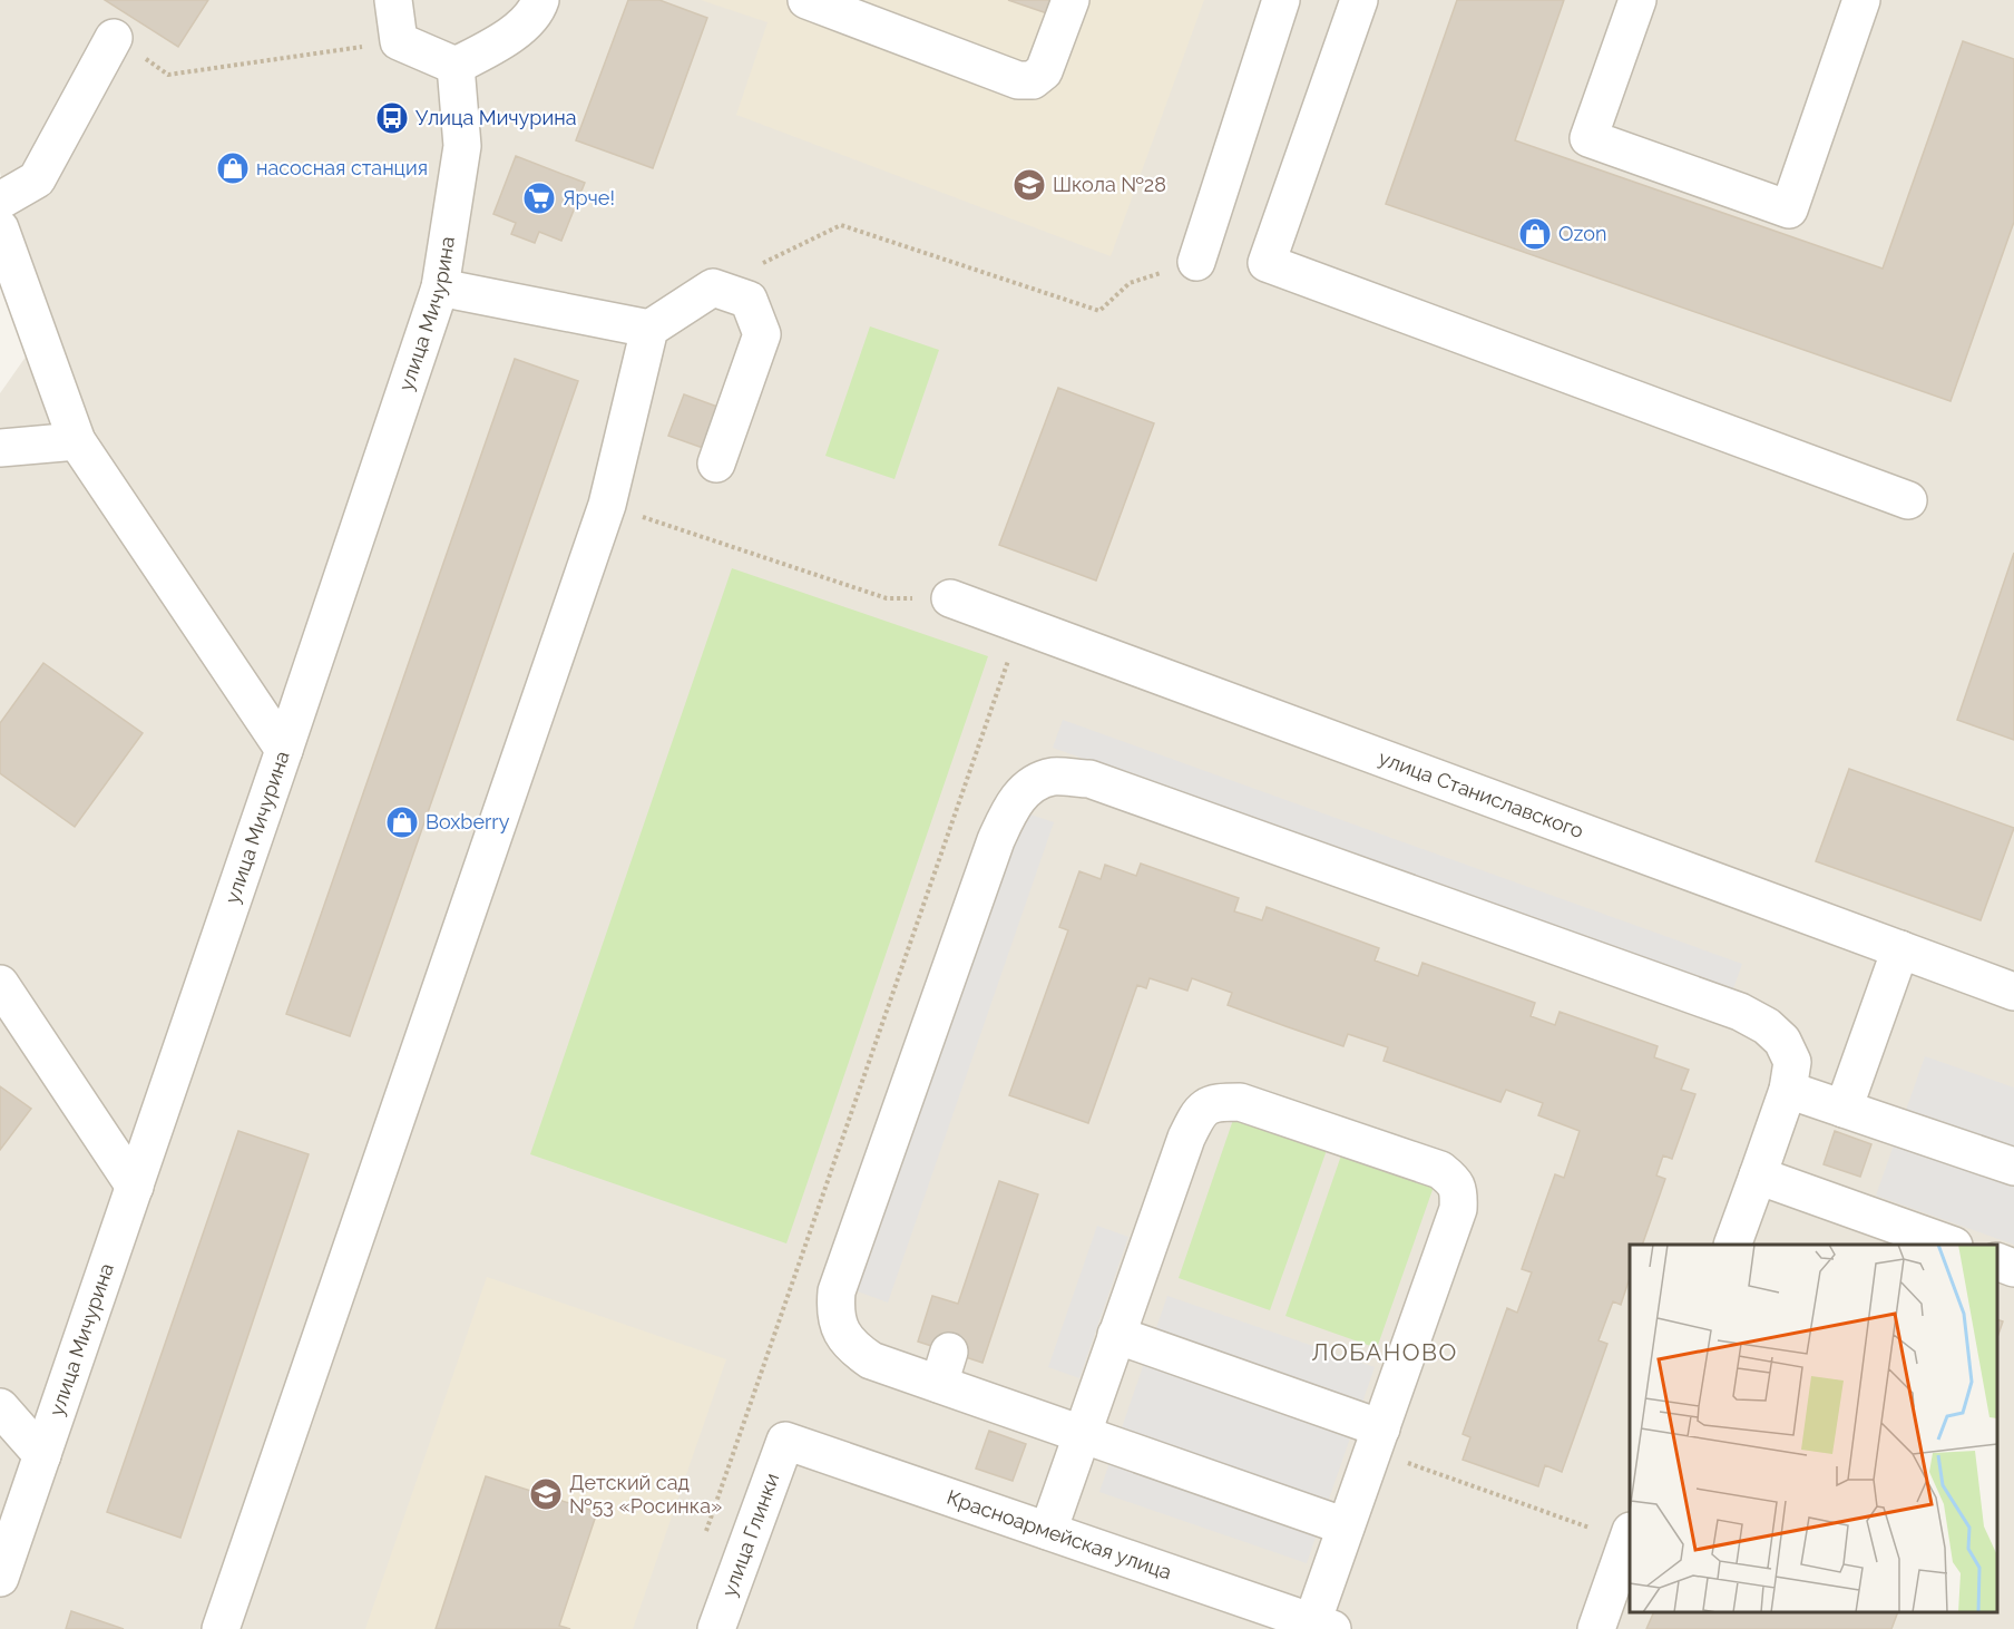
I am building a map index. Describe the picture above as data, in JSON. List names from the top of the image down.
{
  "streets": {
    "street": [
      "улица Мичурина",
      "улица Станиславского",
      "улица Глинки",
      "Красноармейская улица"
    ]
  },
  "crossings": [
    ["улица Глинки", "Красноармейская улица"]
  ],
  "districts": ["ЛОБАНОВО"],
  "places": {
    "bus stop": ["Улица Мичурина"],
    "shop": ["насосная станция", "Ozon", "Boxberry"],
    "school or university": ["Школа №28", "Детский сад №53 «Росинка»"],
    "supermarket": ["Ярче!"]
  }
}
